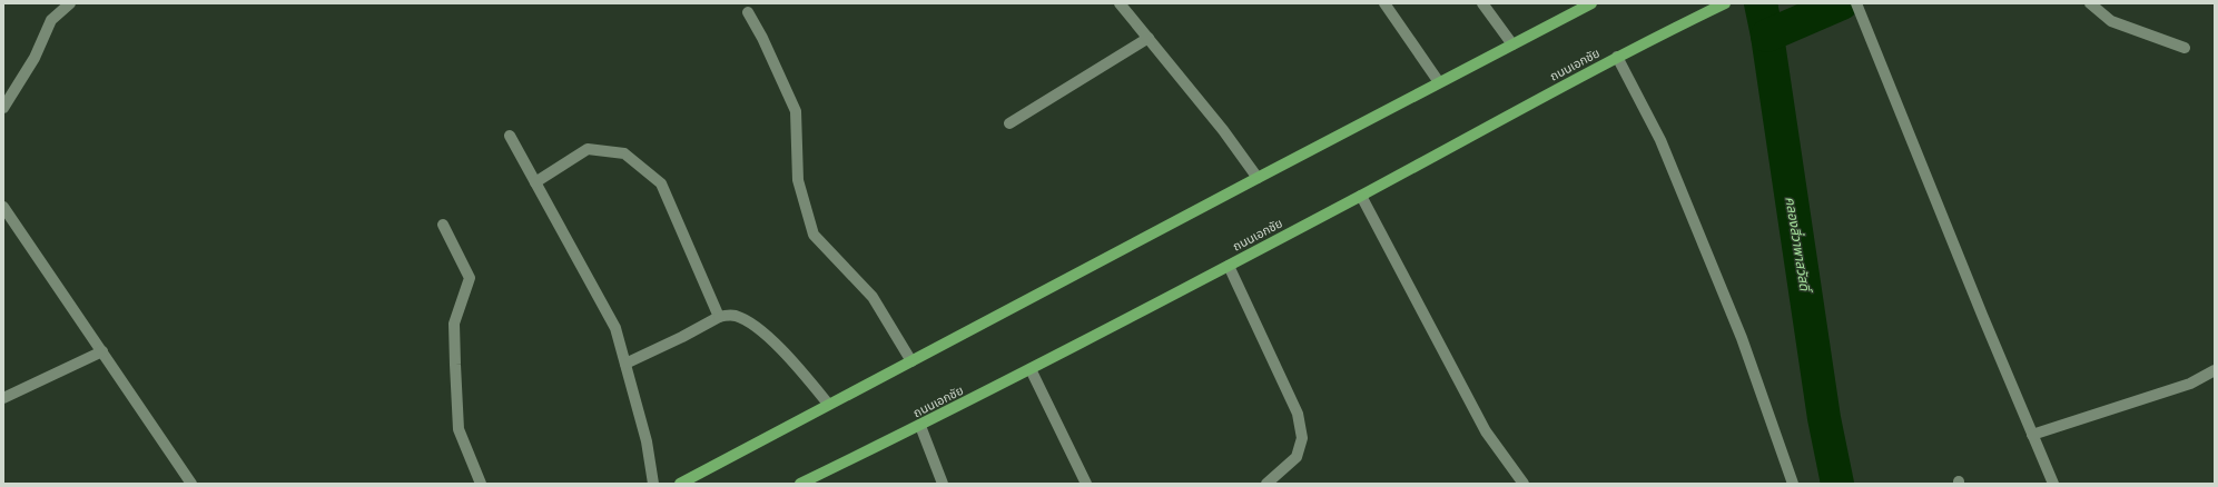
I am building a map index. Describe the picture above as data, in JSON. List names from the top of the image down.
{
  "streets": {
    "main road": ["ถนนเอกชัย"]
  },
  "water": ["คลองสี่วาพาสวัสดิ์"]
}
